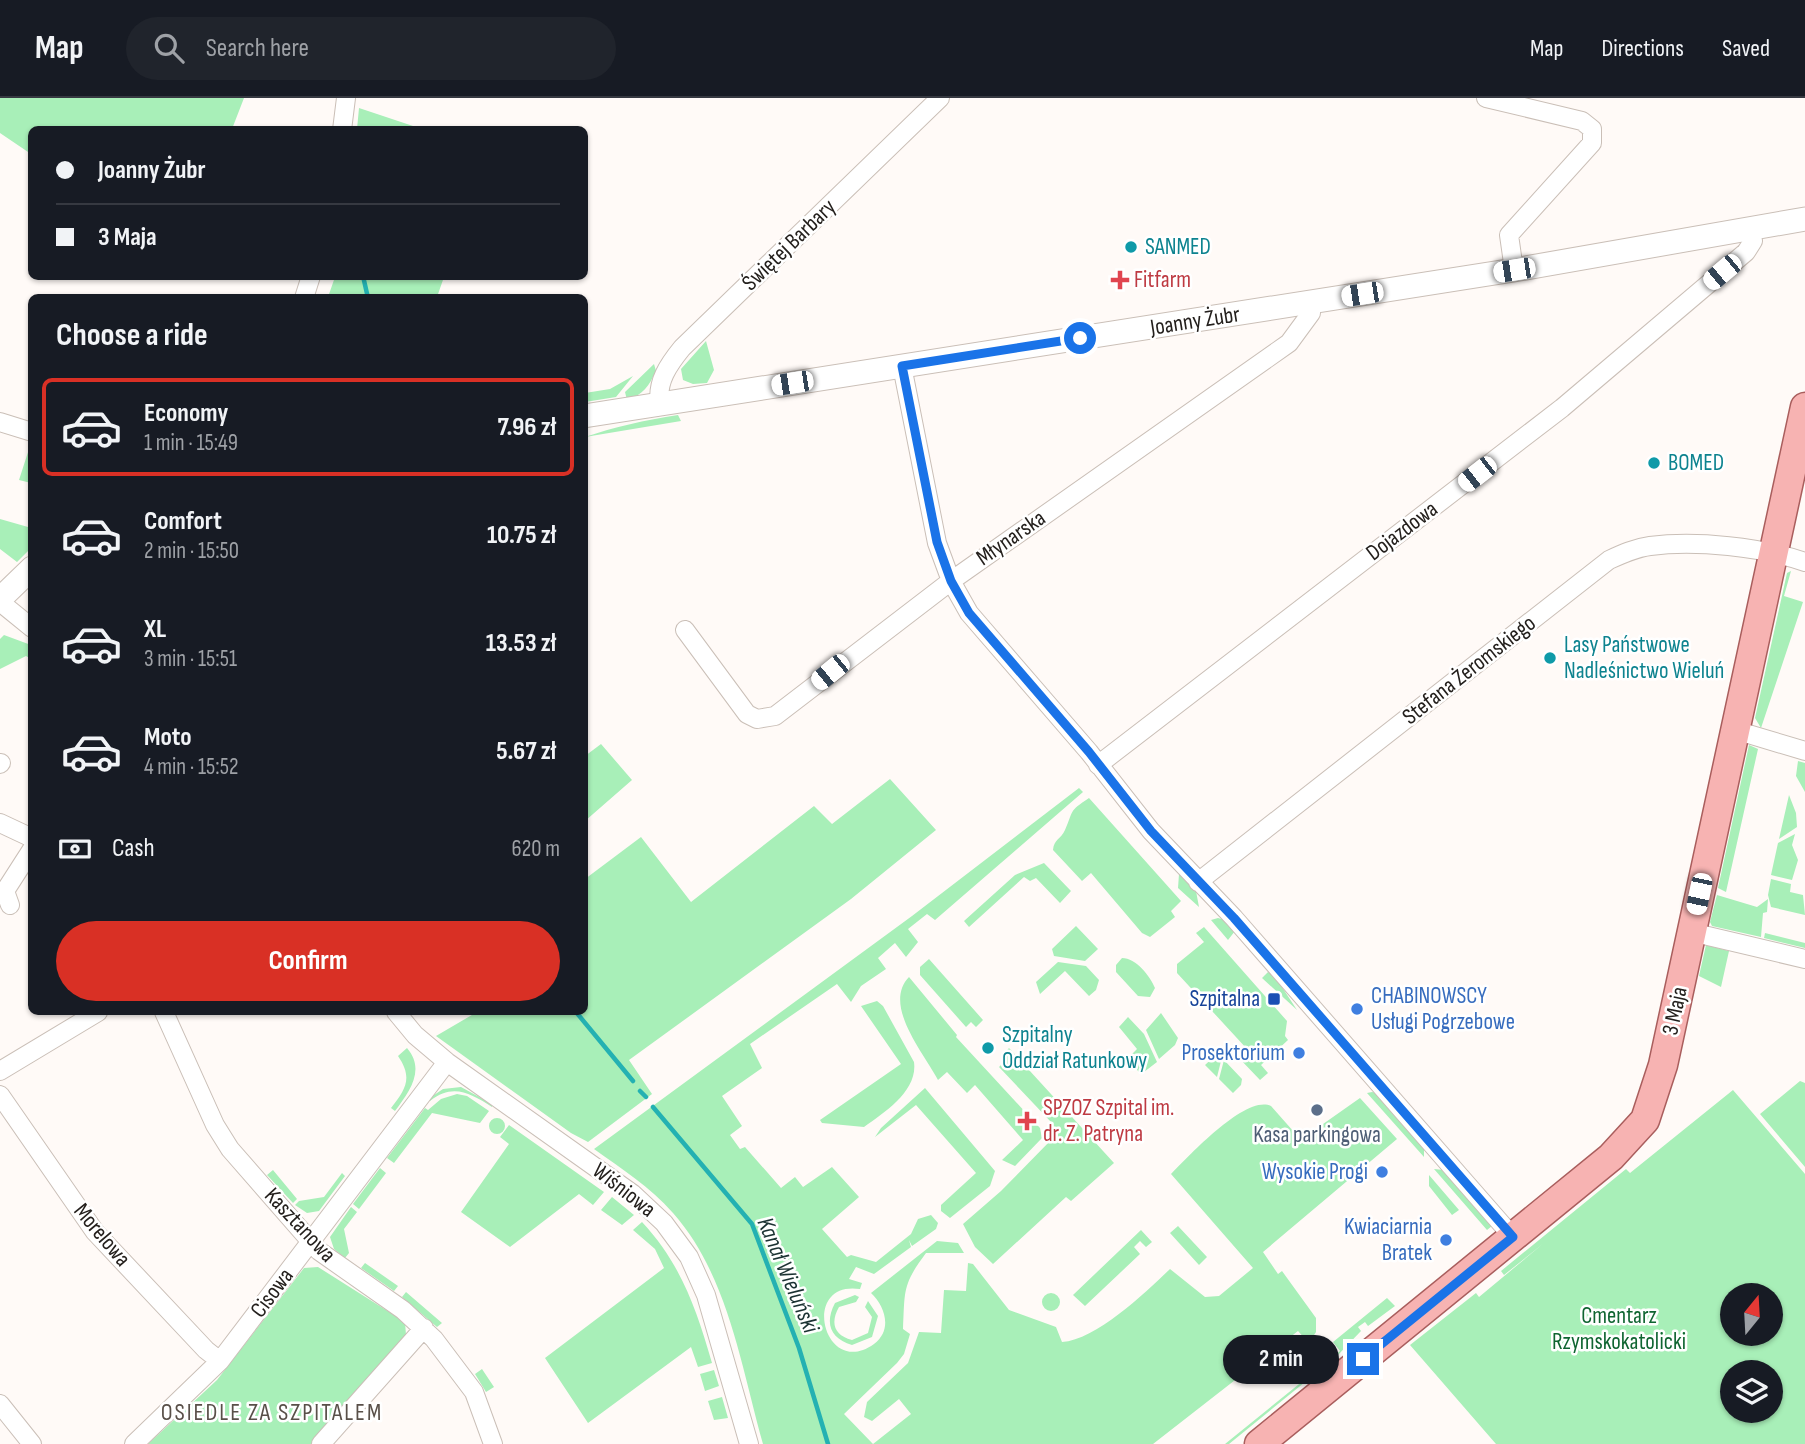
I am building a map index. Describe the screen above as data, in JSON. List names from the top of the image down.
{
  "streets": {
    "main road": ["3 Maja"],
    "street": [
      "Świętej Barbary",
      "Joanny Żubr",
      "Dojazdowa",
      "Młynarska",
      "Stefana Żeromskiego",
      "Wiśniowa",
      "Kasztanowa",
      "Morelowa",
      "Cisowa"
    ]
  },
  "crossings": [
    ["Świętej Barbary", "Joanny Żubr"],
    ["Joanny Żubr", "Dojazdowa"],
    ["Joanny Żubr", "Młynarska"],
    ["Stefana Żeromskiego", "3 Maja"],
    ["Wiśniowa", "Cisowa"],
    ["Kasztanowa", "Cisowa"],
    ["Morelowa", "Cisowa"]
  ],
  "districts": ["OSIEDLE ZA SZPITALEM"],
  "water": ["Kanał Wieluński"],
  "parks": ["Cmentarz Rzymskokatolicki"],
  "places": {
    "other": [
      "SANMED",
      "BOMED",
      "Lasy Państwowe Nadleśnictwo Wieluń",
      "CHABINOWSCY Usługi Pogrzebowe",
      "Szpitalny Oddział Ratunkowy",
      "Prosektorium",
      "Kasa parkingowa",
      "Wysokie Progi",
      "Kwiaciarnia Bratek"
    ],
    "health": ["Fitfarm", "SPZOZ Szpital im. dr. Z. Patryna"],
    "transit": ["Szpitalna"]
  },
  "north": "top",
  "page": {
    "header": "Map",
    "search": "Search here",
    "nav": ["Map", "Directions", "Saved"],
    "banner": ["Joanny Żubr", "3 Maja"],
    "heading": "Choose a ride",
    "list": [
      {
        "name": "Economy",
        "note": "1 min · 15:49",
        "value": "7.96 zł"
      },
      {
        "name": "Comfort",
        "note": "2 min · 15:50",
        "value": "10.75 zł"
      },
      {
        "name": "XL",
        "note": "3 min · 15:51",
        "value": "13.53 zł"
      },
      {
        "name": "Moto",
        "note": "4 min · 15:52",
        "value": "5.67 zł"
      }
    ],
    "pay": ["Cash", "620 m"],
    "buttons": "Confirm",
    "bubble": "2 min"
  }
}
